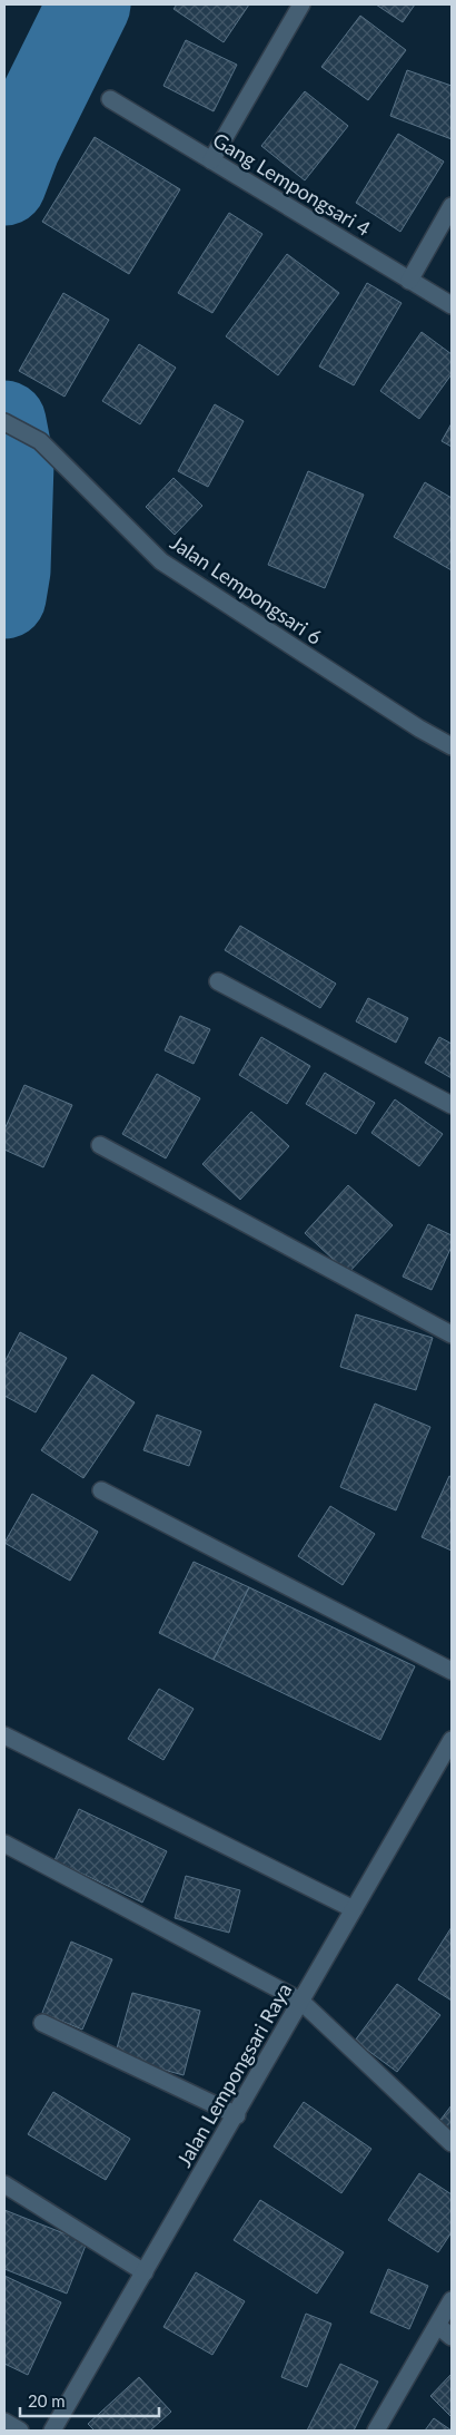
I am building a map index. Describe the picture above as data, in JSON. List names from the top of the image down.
{
  "streets": {
    "street": ["Gang Lempongsari 4", "Jalan Lempongsari 6", "Jalan Lempongsari Raya"]
  },
  "scale_bar": "20 m"
}
